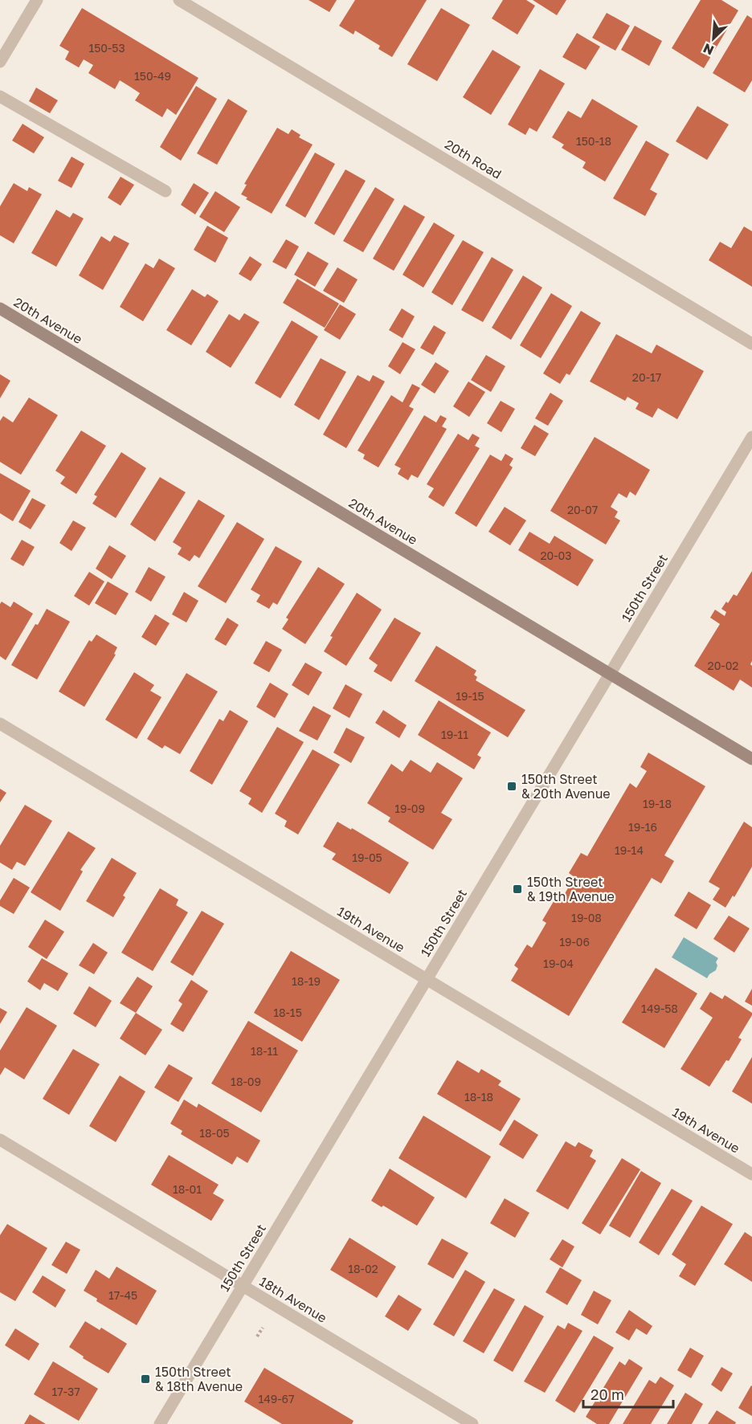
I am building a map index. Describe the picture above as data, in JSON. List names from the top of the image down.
{
  "streets": {
    "street": [
      "20th Road",
      "20th Avenue",
      "150th Street",
      "19th Avenue",
      "18th Avenue"
    ]
  },
  "crossings": [
    ["20th Avenue", "150th Street"],
    ["150th Street", "19th Avenue"],
    ["150th Street", "18th Avenue"]
  ],
  "places": {
    "transit": ["150th Street & 20th Avenue", "150th Street & 19th Avenue", "150th Street & 18th Avenue"]
  },
  "house_numbers": [
    "150-53",
    "150-49",
    "150-18",
    "20-17",
    "20-07",
    "20-03",
    "20-02",
    "19-15",
    "19-11",
    "19-18",
    "19-09",
    "19-16",
    "19-14",
    "19-05",
    "19-08",
    "19-06",
    "19-04",
    "18-19",
    "149-58",
    "18-15",
    "18-11",
    "18-09",
    "18-18",
    "18-05",
    "18-01",
    "18-02",
    "17-45",
    "17-37",
    "149-67"
  ],
  "scale_bar": "20 m",
  "north": "bottom left"
}
